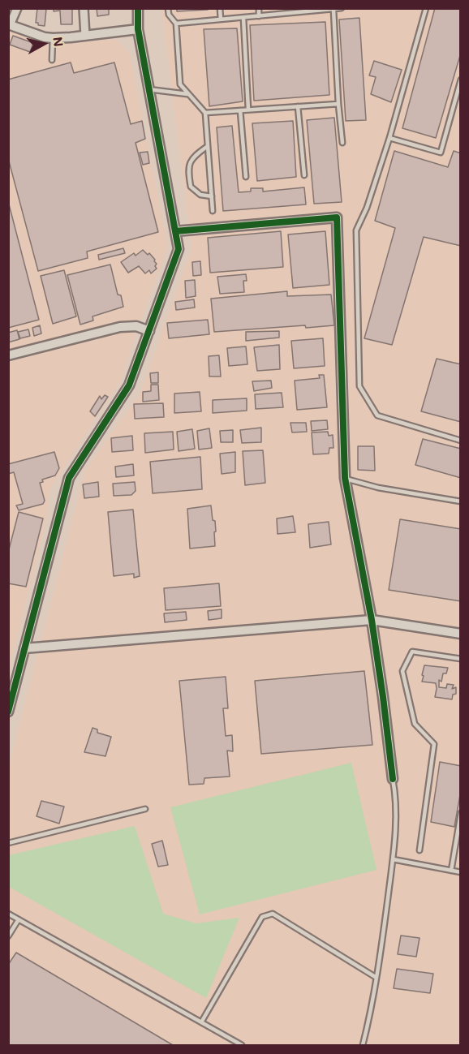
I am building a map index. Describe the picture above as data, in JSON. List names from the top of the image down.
{
  "north": "right"
}
